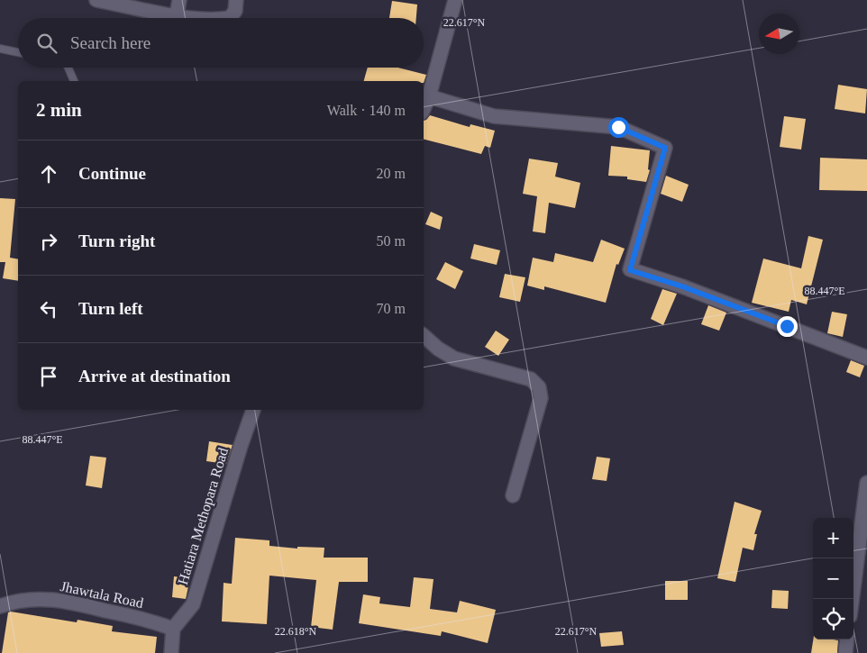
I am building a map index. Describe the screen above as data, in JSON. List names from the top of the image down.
{
  "streets": {
    "street": ["Hatiara Methopara Road", "Jhawtala Road"]
  },
  "crossings": [
    ["Hatiara Methopara Road", "Jhawtala Road"]
  ],
  "north": "left",
  "page": {
    "search": "Search here",
    "heading": ["2 min", "Walk · 140 m"],
    "list": [
      ["Continue", "20 m"],
      ["Turn right", "50 m"],
      ["Turn left", "70 m"],
      "Arrive at destination"
    ],
    "map_buttons": ["+", "−"]
  },
  "coordinates": ["22.617°N", "88.447°E", "22.618°N"]
}
